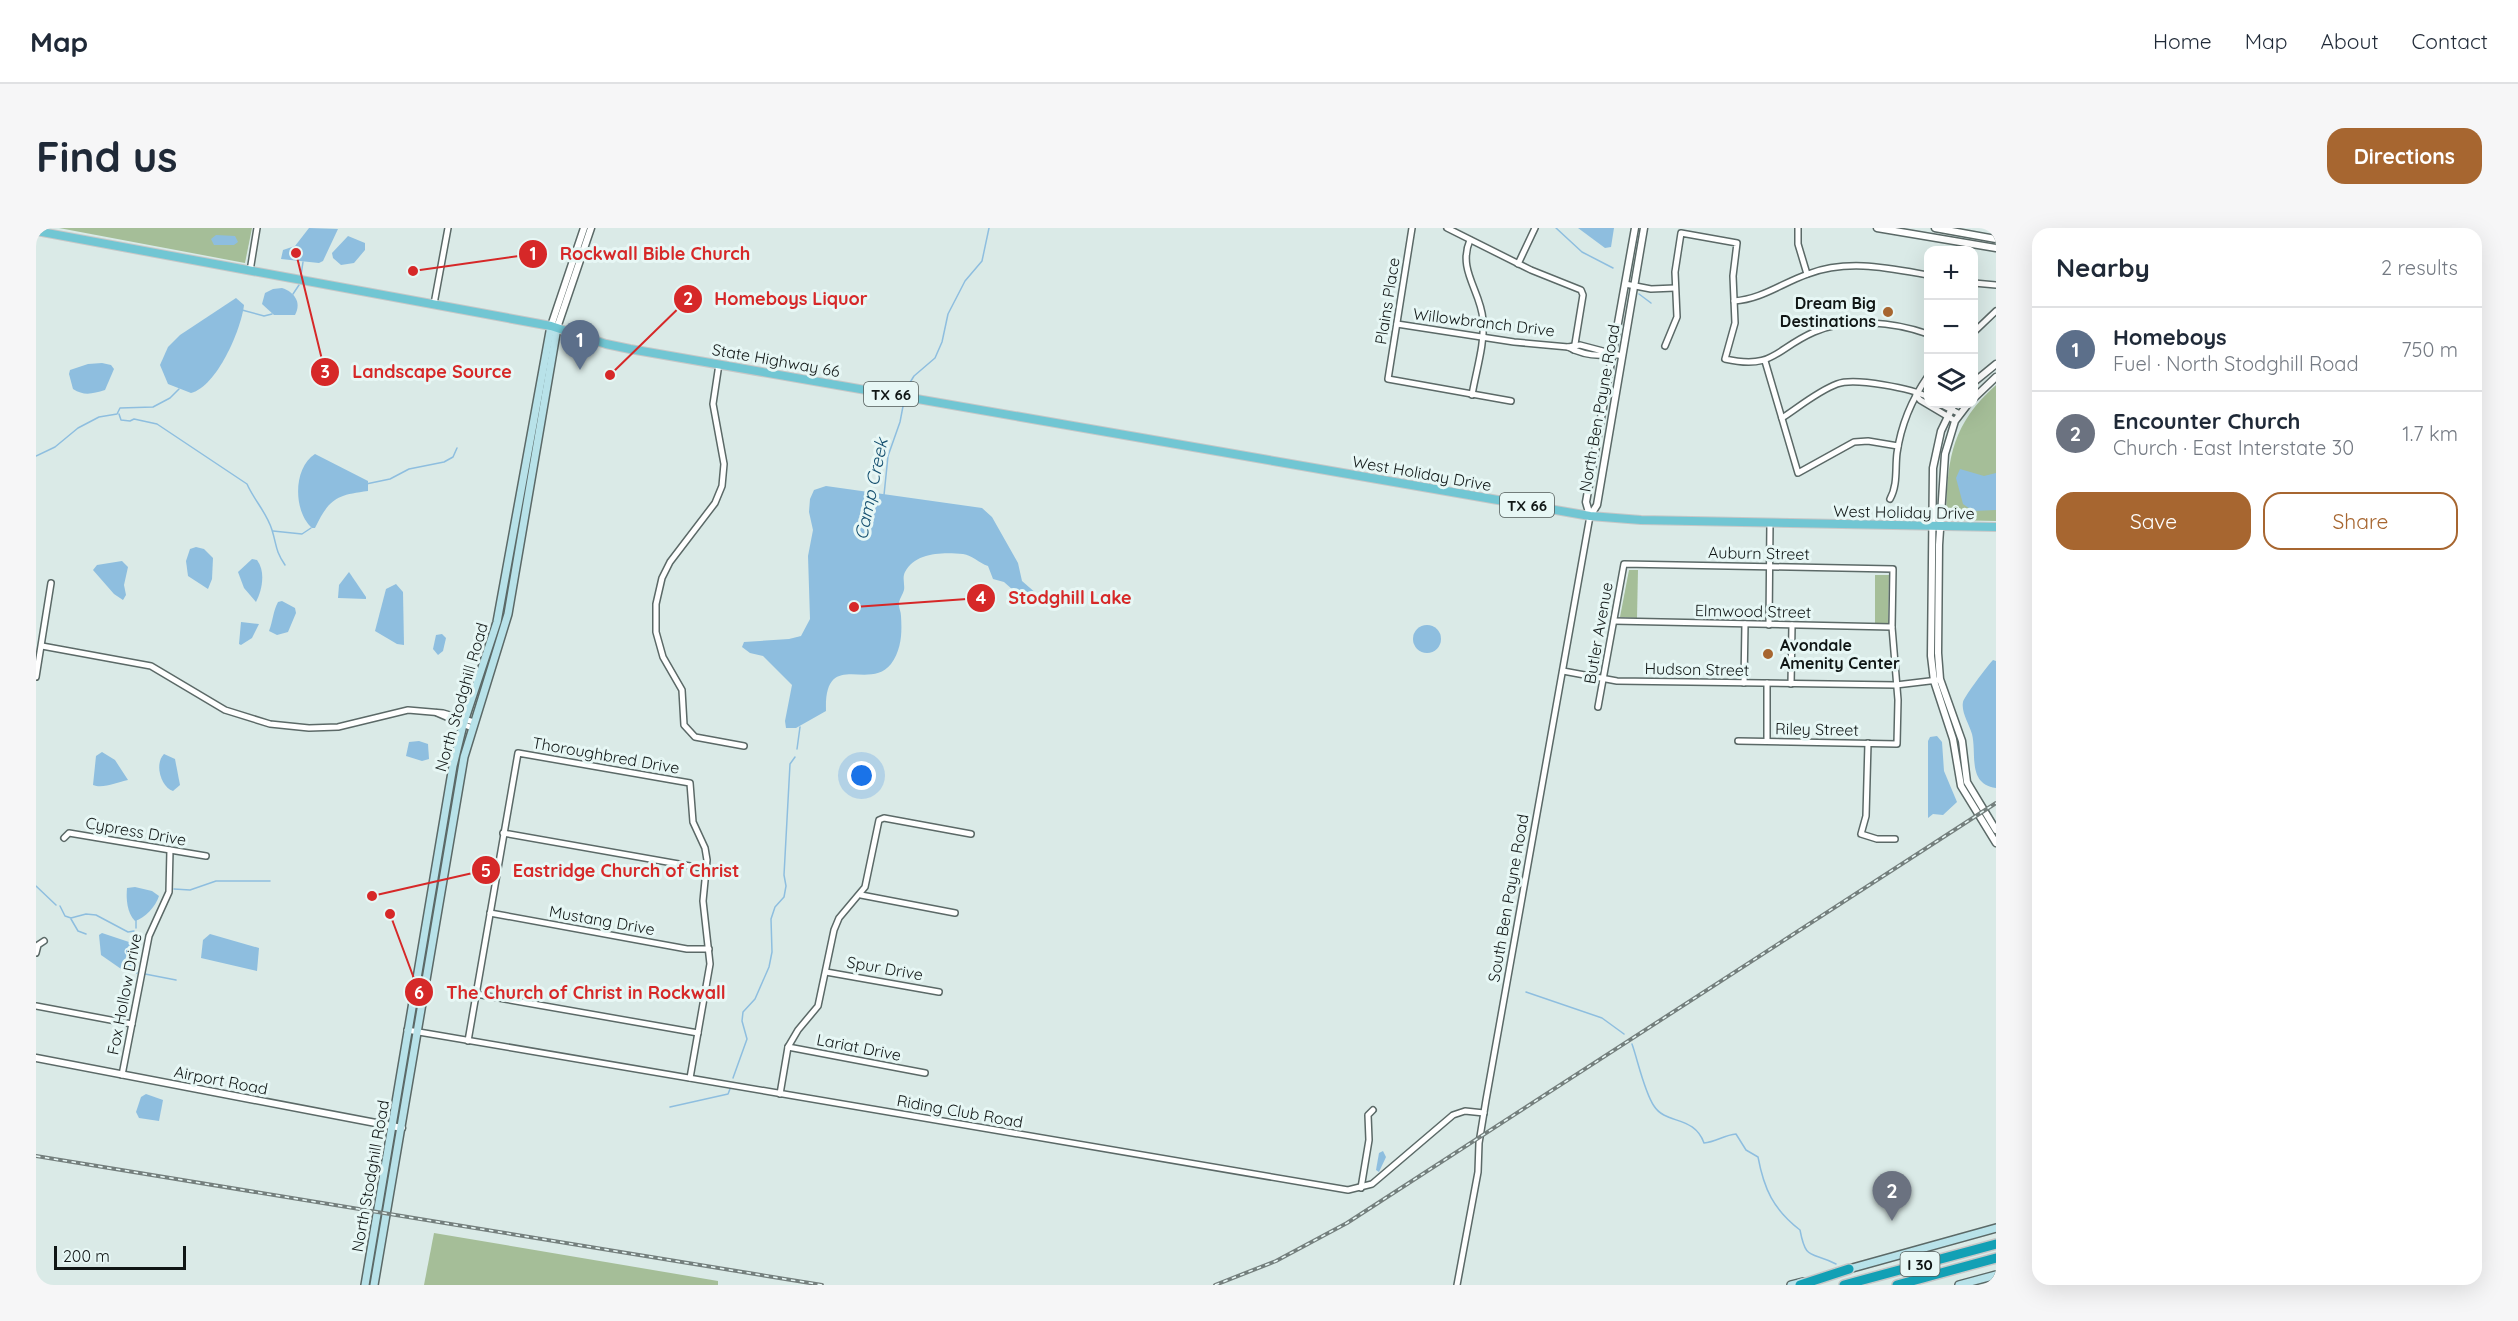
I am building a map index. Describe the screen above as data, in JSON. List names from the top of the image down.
{
  "streets": {
    "highway": ["I 30"],
    "main road": [
      "State Highway 66",
      "TX 66",
      "West Holiday Drive",
      "North Stodghill Road"
    ],
    "street": [
      "Plains Place",
      "Willowbranch Drive",
      "North Ben Payne Road",
      "Auburn Street",
      "Elmwood Street",
      "Butler Avenue",
      "Hudson Street",
      "Riley Street",
      "Thoroughbred Drive",
      "Cypress Drive",
      "South Ben Payne Road",
      "Mustang Drive",
      "Spur Drive",
      "Fox Hollow Drive",
      "Lariat Drive",
      "Airport Road",
      "Riding Club Road"
    ]
  },
  "crossings": [
    ["Plains Place", "Willowbranch Drive"],
    ["Willowbranch Drive", "North Ben Payne Road"],
    ["State Highway 66", "TX 66"],
    ["State Highway 66", "West Holiday Drive"],
    ["State Highway 66", "North Stodghill Road"],
    ["TX 66", "North Stodghill Road"],
    ["North Ben Payne Road", "West Holiday Drive"],
    ["North Ben Payne Road", "South Ben Payne Road"],
    ["West Holiday Drive", "South Ben Payne Road"],
    ["Auburn Street", "Elmwood Street"],
    ["Auburn Street", "Butler Avenue"],
    ["Elmwood Street", "Butler Avenue"],
    ["Butler Avenue", "Hudson Street"],
    ["Hudson Street", "Riley Street"],
    ["Hudson Street", "South Ben Payne Road"],
    ["North Stodghill Road", "Airport Road"],
    ["North Stodghill Road", "Riding Club Road"],
    ["Cypress Drive", "Fox Hollow Drive"],
    ["Fox Hollow Drive", "Airport Road"]
  ],
  "water": ["Camp Creek"],
  "places": [
    "Landscape Source",
    "Rockwall Bible Church",
    "Dream Big Destinations",
    "Homeboys Liquor",
    "Stodghill Lake",
    "Avondale Amenity Center",
    "Eastridge Church of Christ",
    "The Church of Christ in Rockwall"
  ],
  "scale_bar": "200 m",
  "page": {
    "header": "Map",
    "nav": [
      "Home",
      "Map",
      "About",
      "Contact"
    ],
    "buttons": [
      "Directions",
      ["Save", "Share"]
    ],
    "title": "Find us",
    "heading": ["Nearby", "2 results"],
    "map_buttons": ["+", "−"],
    "list": [
      {
        "mark": "1",
        "name": "Homeboys",
        "note": "Fuel · North Stodghill Road",
        "value": "750 m"
      },
      {
        "mark": "2",
        "name": "Encounter Church",
        "note": "Church · East Interstate 30",
        "value": "1.7 km"
      }
    ],
    "pins": ["1", "2"],
    "scale": "200 m"
  }
}
